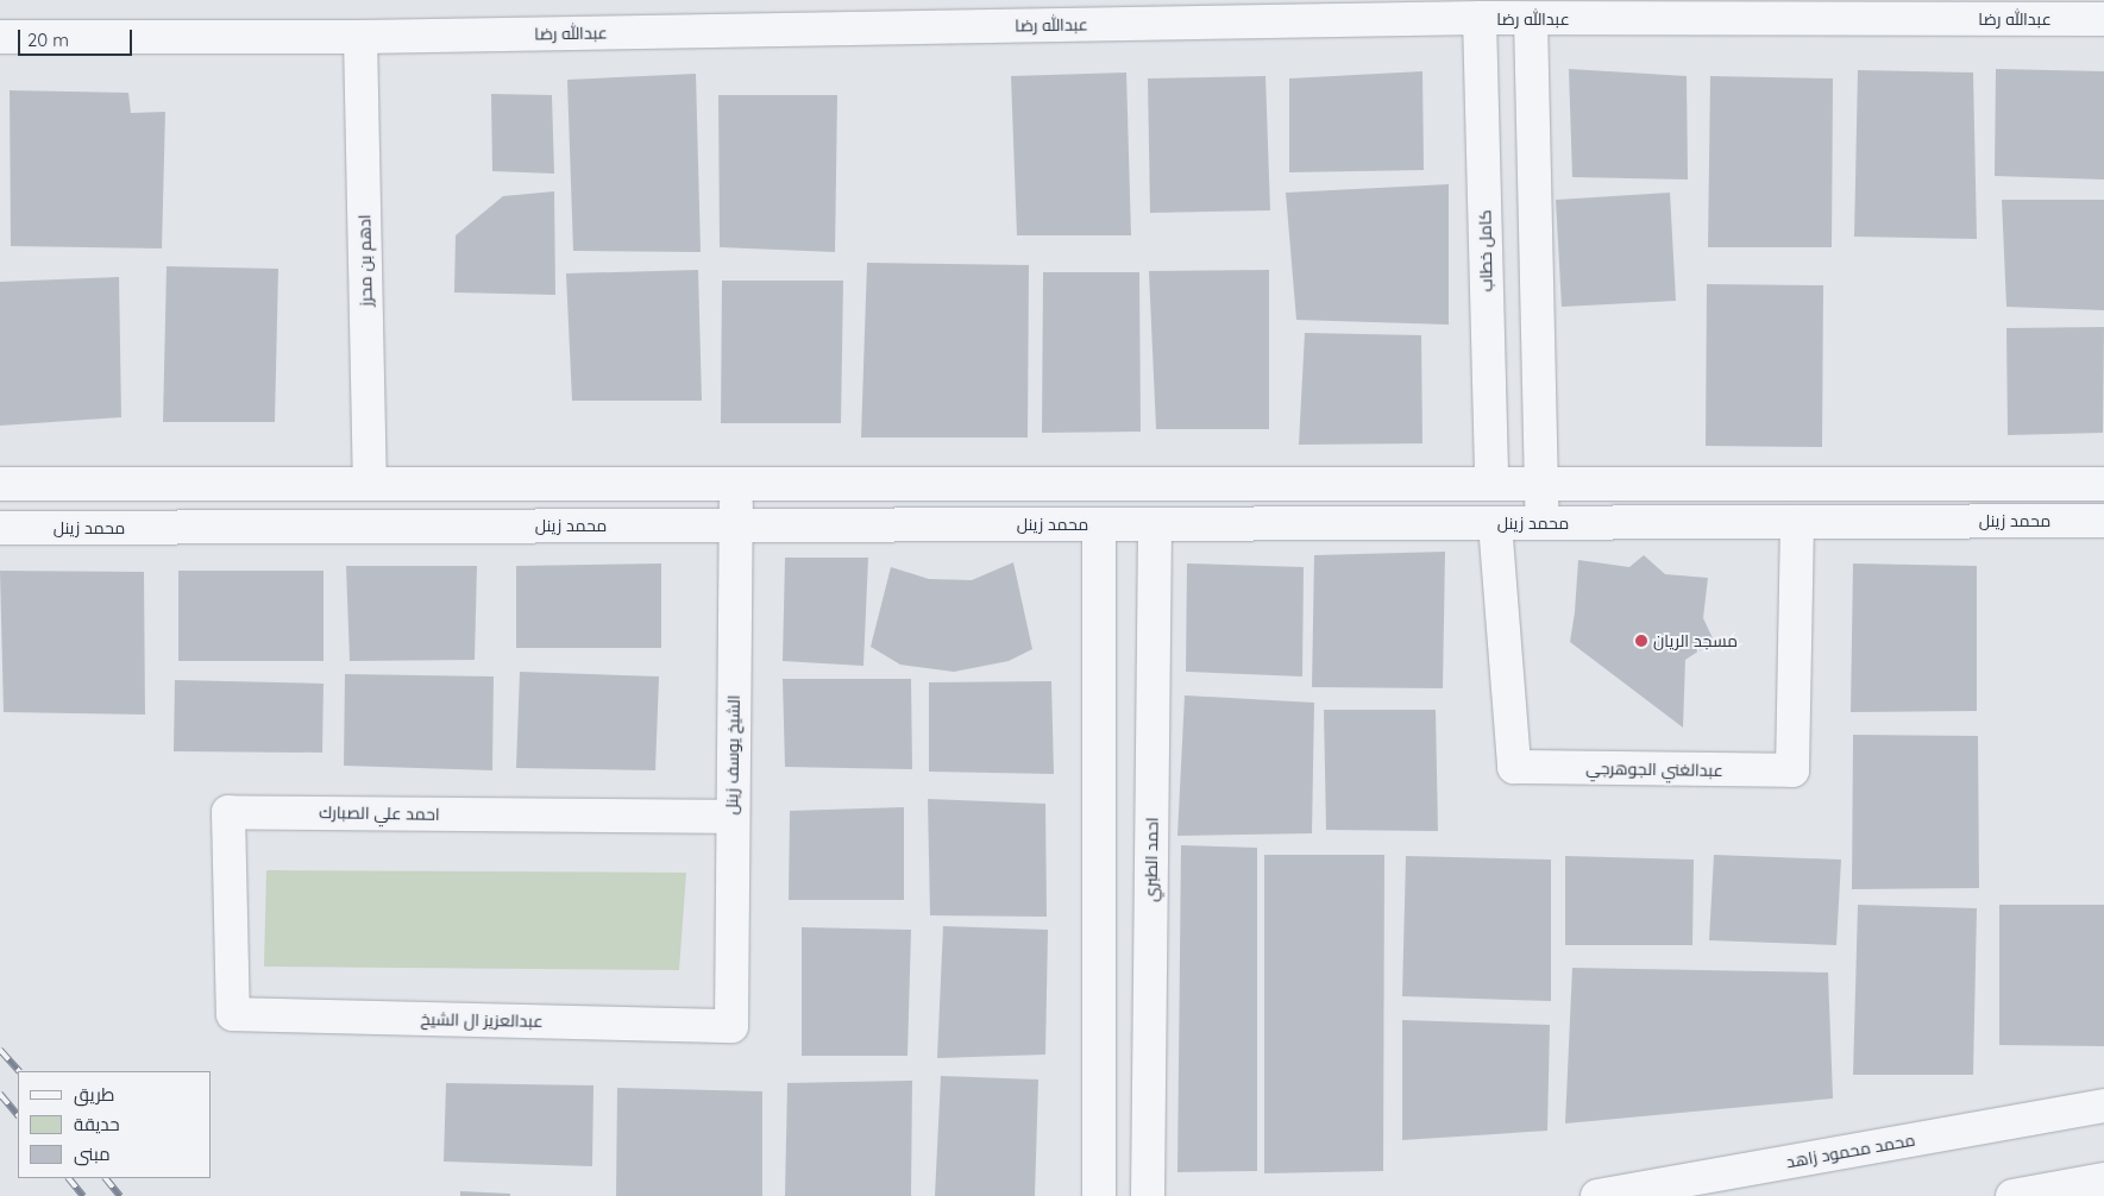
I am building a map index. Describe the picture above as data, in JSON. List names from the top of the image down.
{
  "streets": {
    "street": [
      "عبدالله رضا",
      "كامل خطاب",
      "ادهم بن محرز",
      "محمد زينل",
      "الشيخ يوسف زينل",
      "عبدالغني الجوهرجي",
      "احمد علي الصبارك",
      "احمد الطبري",
      "عبدالعزيز ال الشيخ",
      "محمد محمود زاهد"
    ]
  },
  "crossings": [
    ["عبدالله رضا", "كامل خطاب"],
    ["عبدالله رضا", "ادهم بن محرز"],
    ["محمد زينل", "الشيخ يوسف زينل"],
    ["محمد زينل", "عبدالغني الجوهرجي"],
    ["محمد زينل", "احمد الطبري"],
    ["الشيخ يوسف زينل", "احمد علي الصبارك"],
    ["الشيخ يوسف زينل", "عبدالعزيز ال الشيخ"],
    ["احمد علي الصبارك", "عبدالعزيز ال الشيخ"]
  ],
  "places": ["مسجد الريان"],
  "legend": ["طريق", "حديقة", "مبنى"],
  "scale_bar": "20 m"
}
